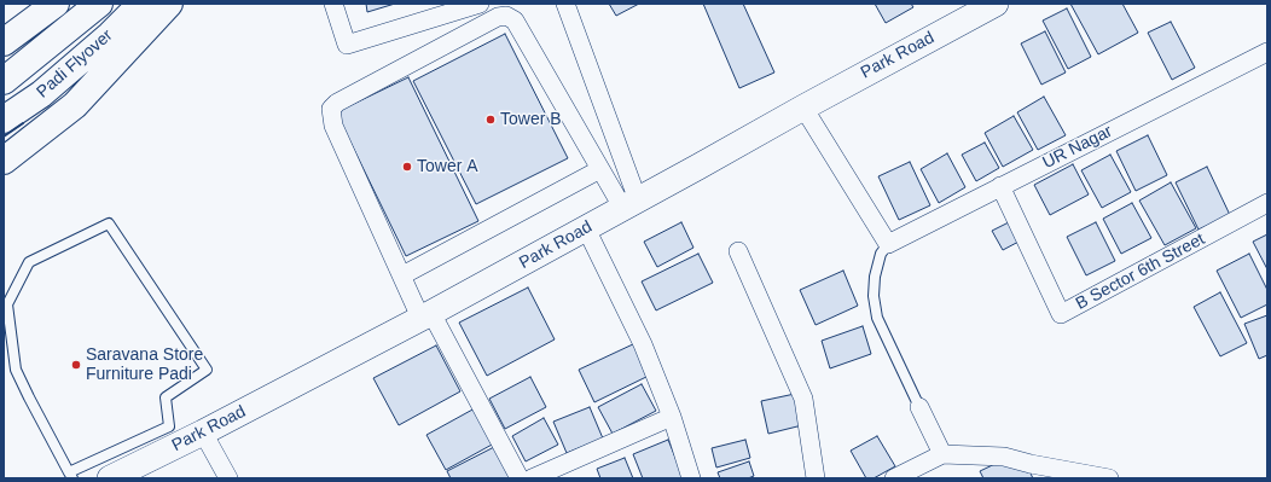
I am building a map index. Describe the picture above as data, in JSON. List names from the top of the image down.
{
  "streets": {
    "main road": ["Padi Flyover"],
    "street": ["Park Road", "UR Nagar", "B Sector 6th Street"]
  },
  "crossings": [
    ["UR Nagar", "B Sector 6th Street"]
  ],
  "places": ["Tower B", "Tower A", "Saravana Store Furniture Padi"]
}
